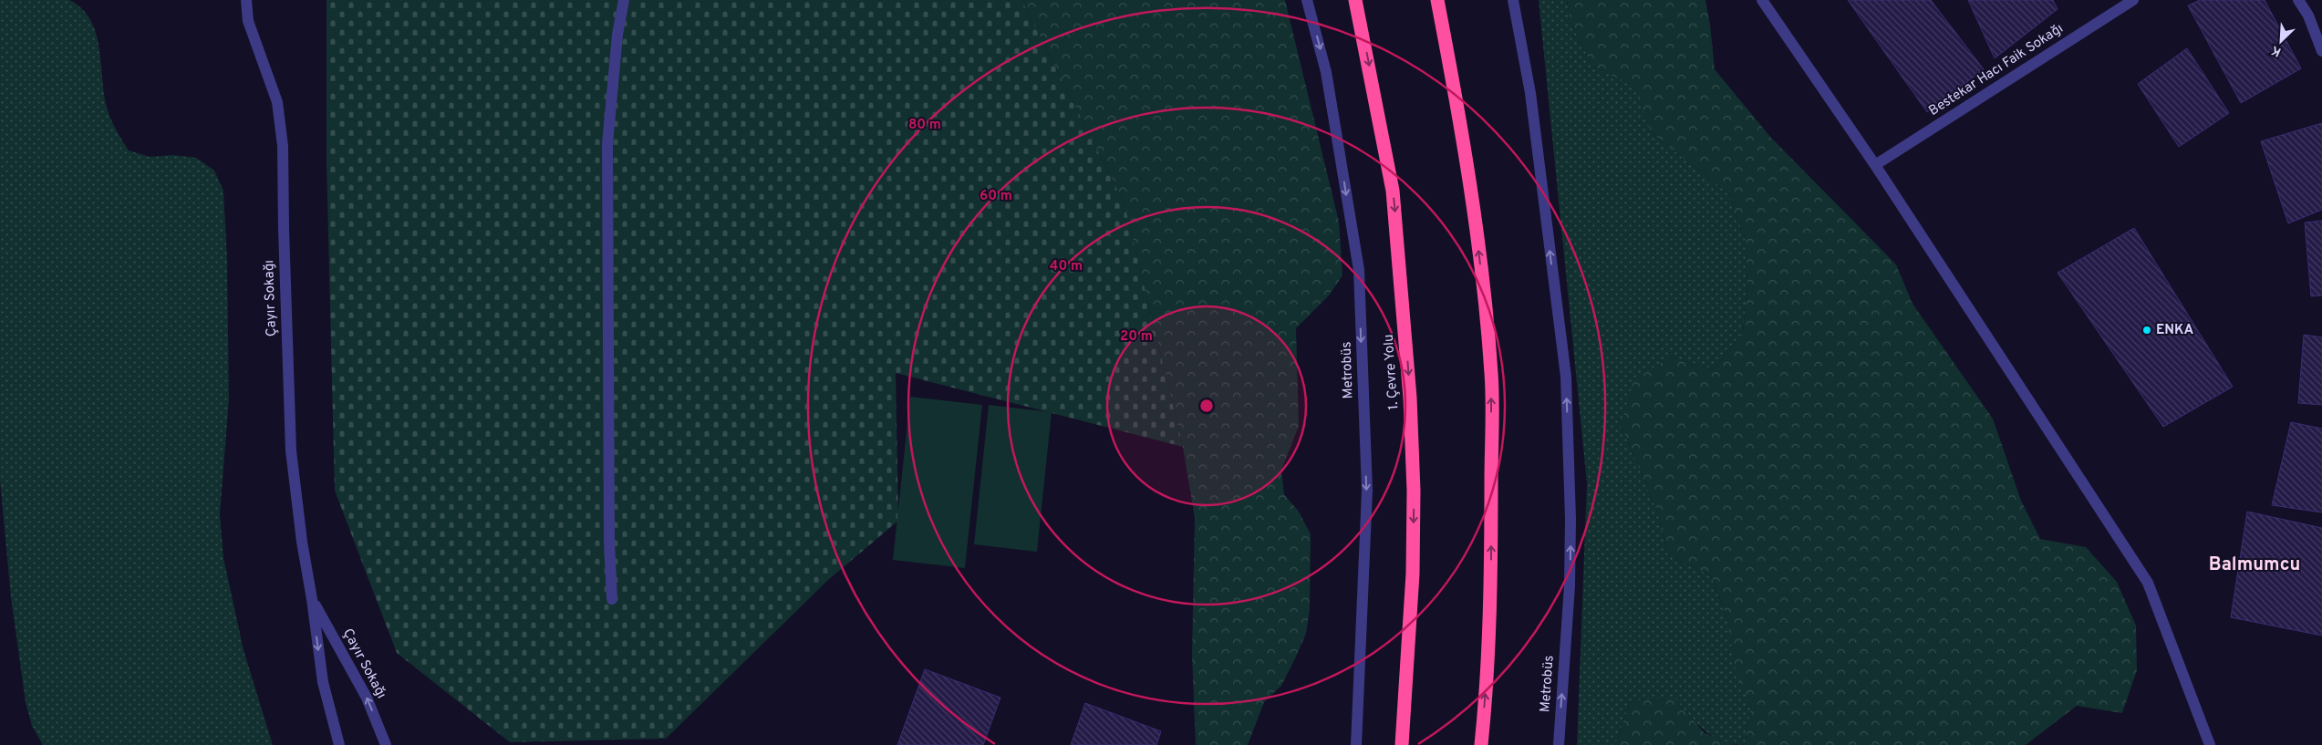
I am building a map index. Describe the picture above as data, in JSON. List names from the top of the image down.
{
  "streets": {
    "highway": ["1. Çevre Yolu"],
    "street": ["Bestekar Hacı Faik Sokağı", "Çayır Sokağı", "Metrobüs"]
  },
  "districts": ["Balmumcu"],
  "places": ["ENKA"],
  "north": "bottom left",
  "rings": [
    "80 m",
    "60 m",
    "40 m",
    "20 m"
  ]
}
